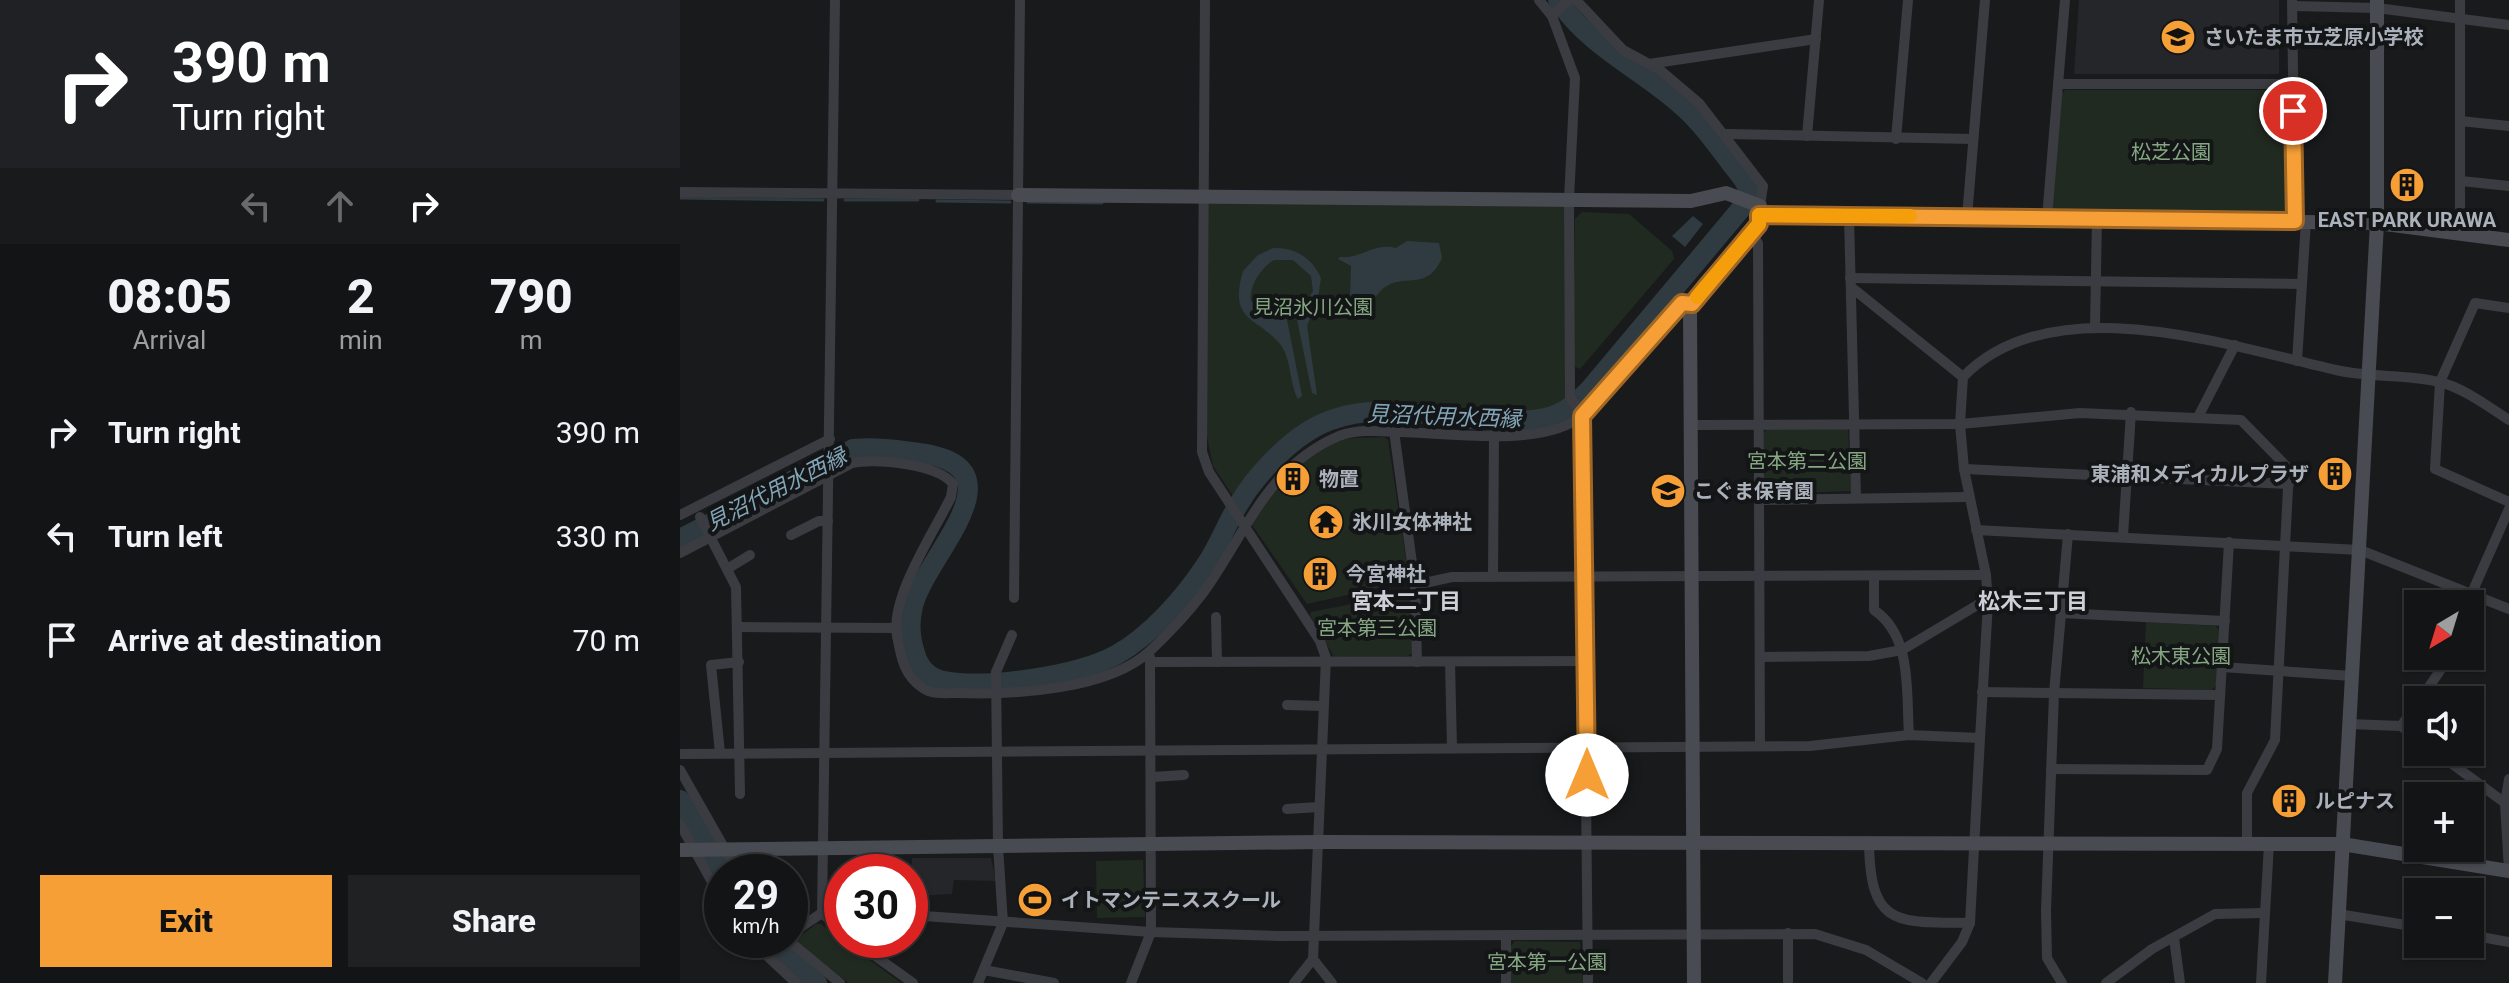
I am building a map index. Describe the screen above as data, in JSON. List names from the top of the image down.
{
  "districts": ["宮本二丁目", "松木三丁目"],
  "water": ["見沼代用水西縁"],
  "parks": [
    "松芝公園",
    "見沼氷川公園",
    "宮本第二公園",
    "宮本第三公園",
    "松木東公園",
    "宮本第一公園"
  ],
  "places": {
    "school or university": ["さいたま市立芝原小学校", "こぐま保育園"],
    "building": [
      "EAST PARK URAWA",
      "東浦和メディカルプラザ",
      "物置",
      "今宮神社",
      "ルピナス"
    ],
    "temple": ["氷川女体神社"],
    "sports": ["イトマンテニススクール"]
  },
  "north": "bottom left",
  "page": {
    "turn": ["390 m", "Turn right"],
    "eta": [
      "08:05",
      "Arrival",
      "2",
      "min",
      "790",
      "m"
    ],
    "list": [
      {
        "name": "Turn right",
        "value": "390 m"
      },
      {
        "name": "Turn left",
        "value": "330 m"
      },
      {
        "name": "Arrive at destination",
        "value": "70 m"
      }
    ],
    "map_buttons": ["+", "−"],
    "speed": "29 km/h",
    "limit": "30",
    "buttons": ["Exit", "Share"]
  }
}
